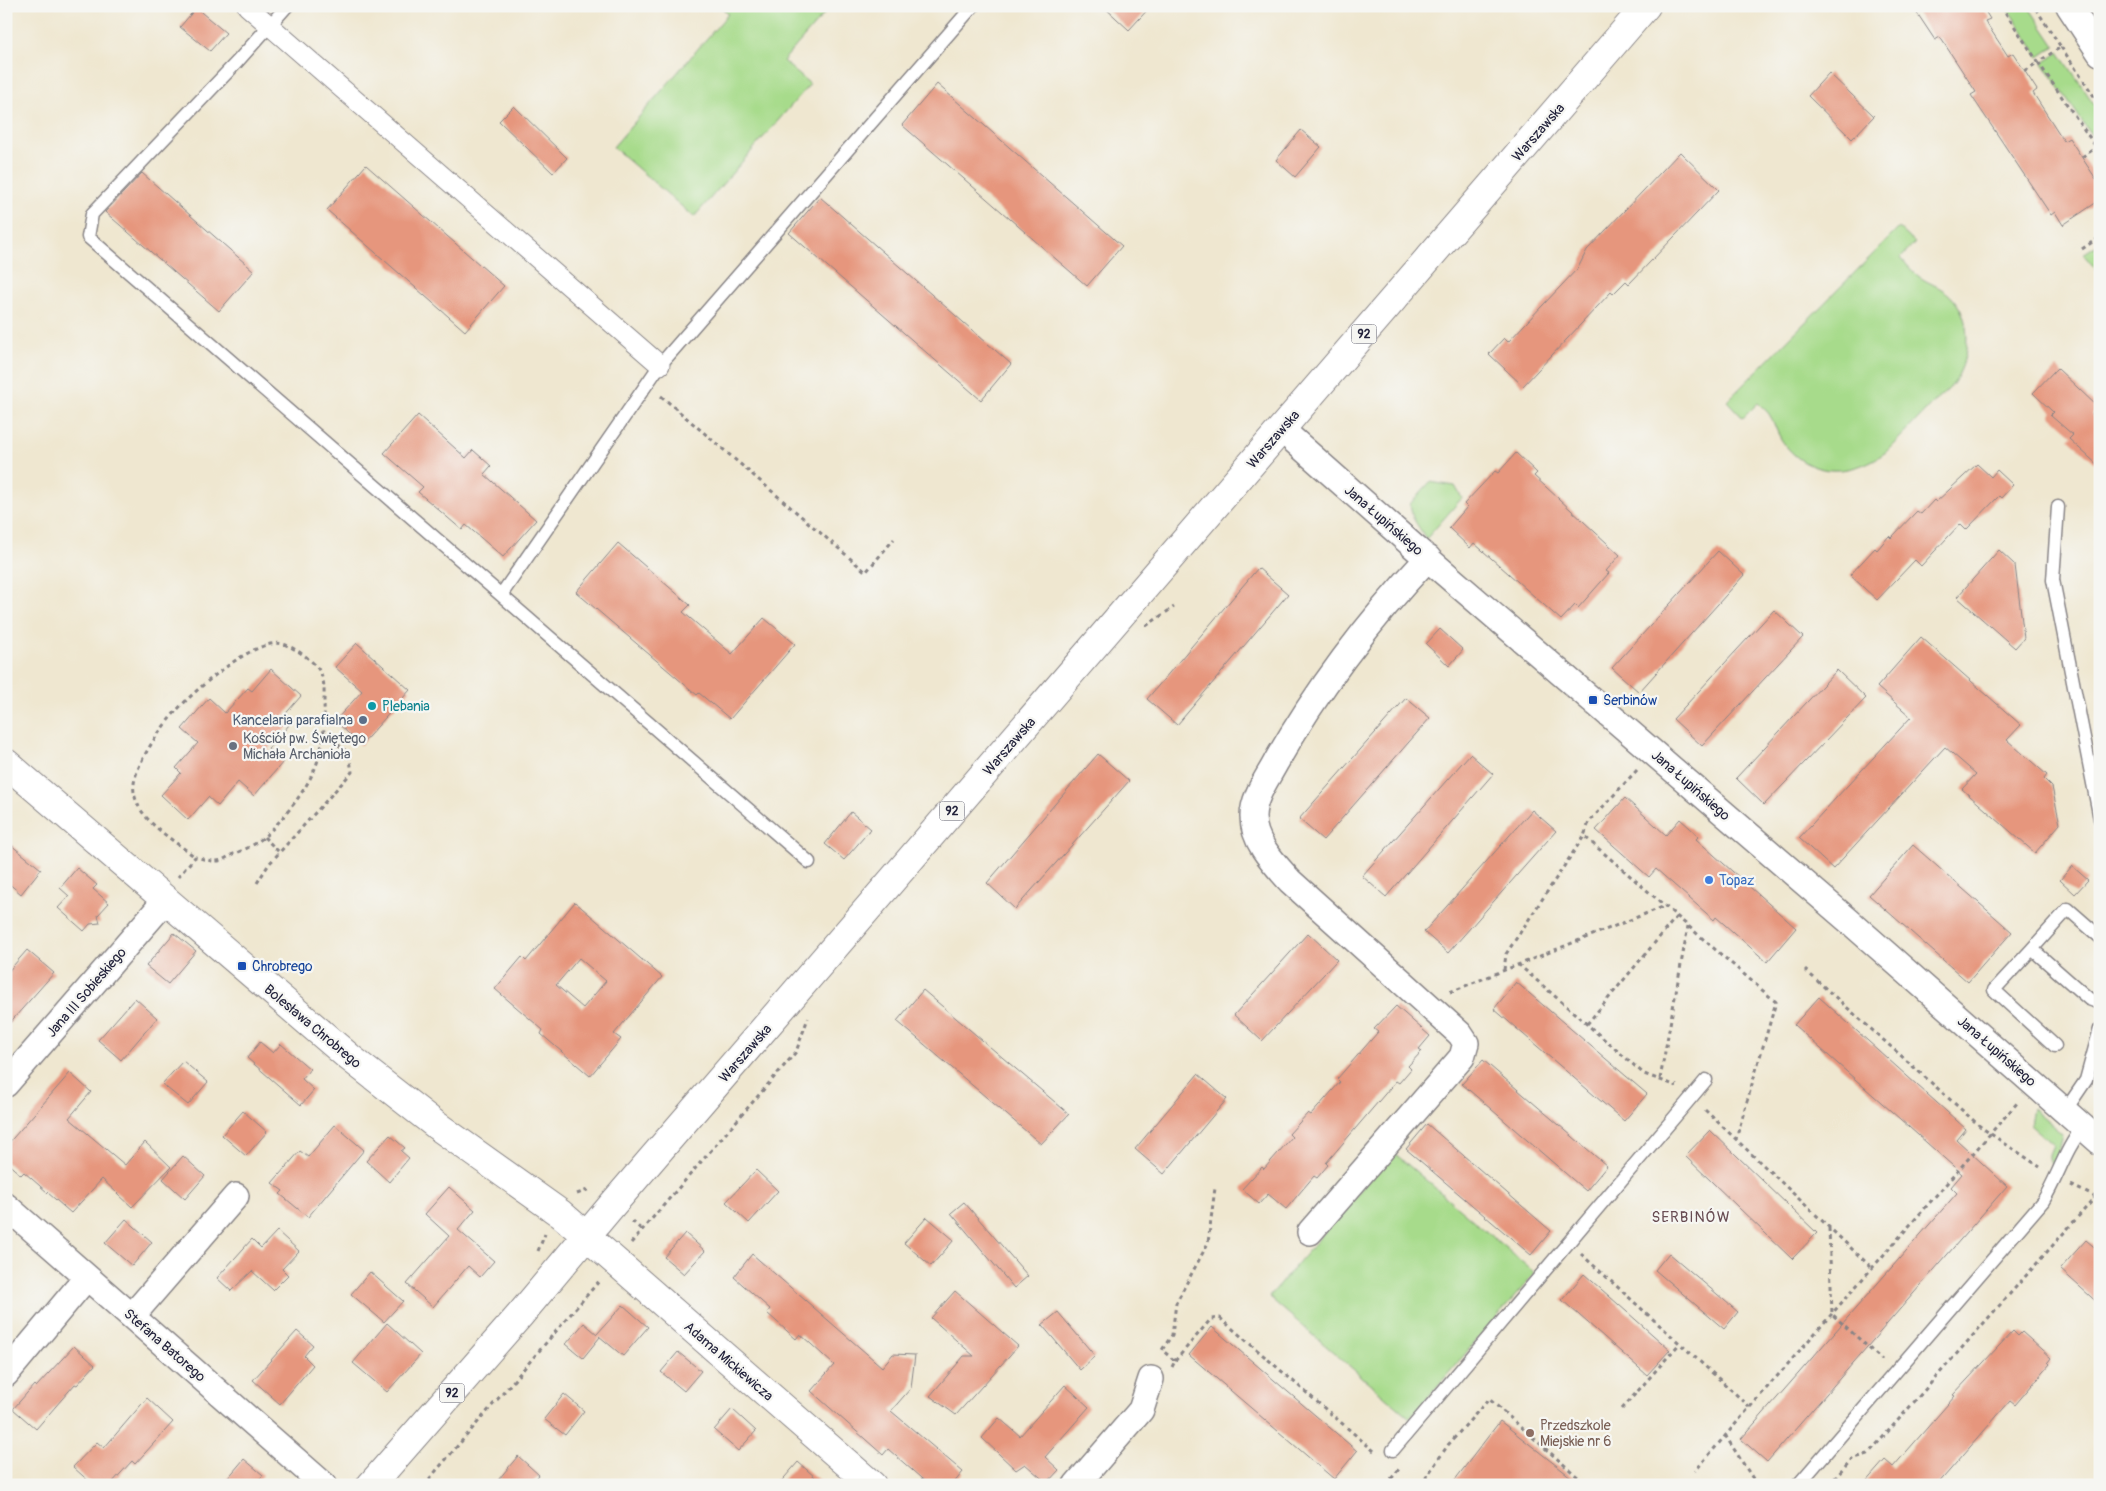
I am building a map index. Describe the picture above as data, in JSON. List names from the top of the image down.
{
  "streets": {
    "main road": [
      "Warszawska",
      "92",
      "Bolesława Chrobrego",
      "Adama Mickiewicza"
    ],
    "street": ["Jana Łupińskiego", "Jana III Sobieskiego", "Stefana Batorego"]
  },
  "crossings": [
    ["Warszawska", "Jana Łupińskiego"],
    ["Warszawska", "Bolesława Chrobrego"],
    ["Warszawska", "Adama Mickiewicza"],
    ["Jana III Sobieskiego", "Bolesława Chrobrego"],
    ["Bolesława Chrobrego", "Adama Mickiewicza"]
  ],
  "districts": ["SERBINÓW"],
  "places": {
    "transit": ["Serbinów", "Chrobrego"],
    "other": [
      "Plebania",
      "Kancelaria parafialna",
      "Kościół pw. Świętego Michała Archanioła",
      "Topaz",
      "Przedszkole Miejskie nr 6"
    ]
  }
}
